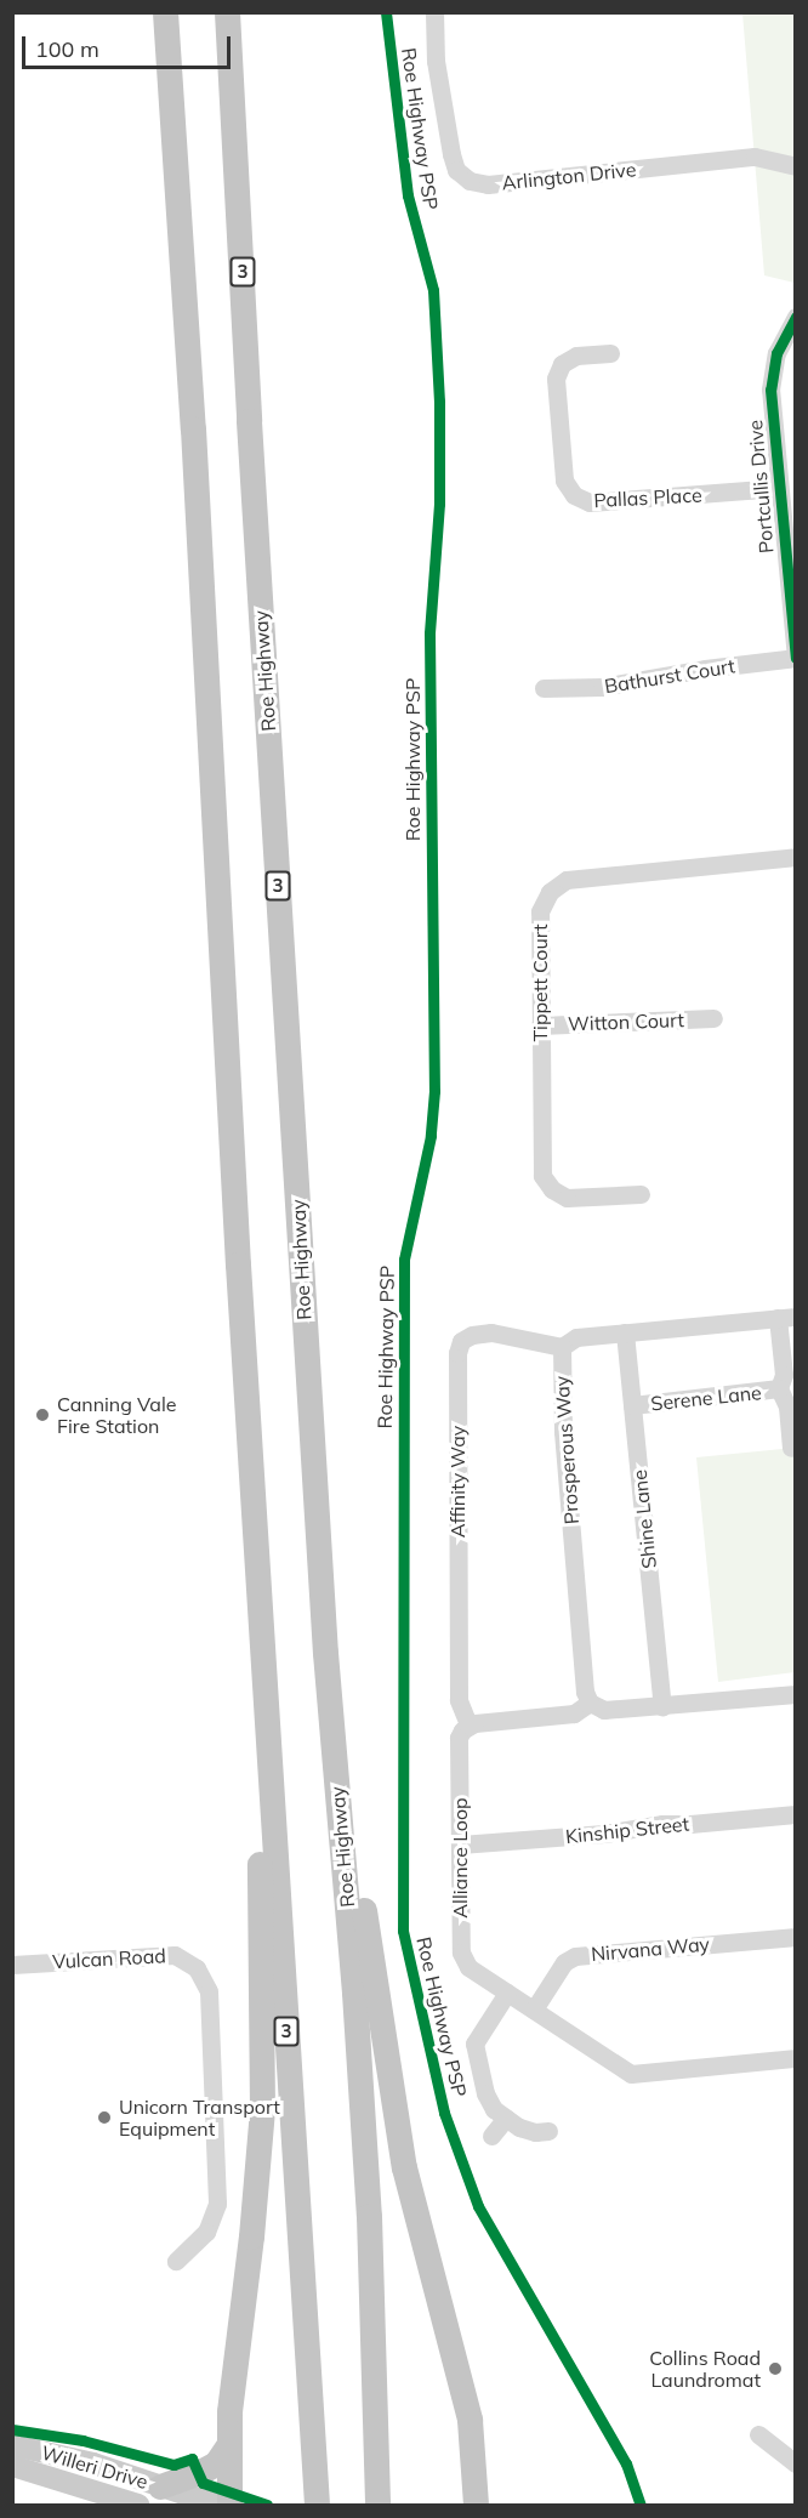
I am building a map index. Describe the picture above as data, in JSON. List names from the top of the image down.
{
  "streets": {
    "highway": ["3", "Roe Highway"],
    "main road": ["Willeri Drive"],
    "street": [
      "Arlington Drive",
      "Portcullis Drive",
      "Pallas Place",
      "Bathurst Court",
      "Tippett Court",
      "Witton Court",
      "Serene Lane",
      "Prosperous Way",
      "Affinity Way",
      "Shine Lane",
      "Kinship Street",
      "Alliance Loop",
      "Nirvana Way",
      "Vulcan Road"
    ],
    "cycle path": ["Roe Highway PSP"]
  },
  "crossings": [
    ["Portcullis Drive", "Pallas Place"],
    ["Portcullis Drive", "Bathurst Court"],
    ["Tippett Court", "Witton Court"],
    ["Serene Lane", "Shine Lane"],
    ["Prosperous Way", "Affinity Way"],
    ["Prosperous Way", "Shine Lane"],
    ["Affinity Way", "Alliance Loop"],
    ["Kinship Street", "Alliance Loop"],
    ["Alliance Loop", "Nirvana Way"]
  ],
  "places": ["Canning Vale Fire Station", "Unicorn Transport Equipment", "Collins Road Laundromat"],
  "scale_bar": "100 m"
}
